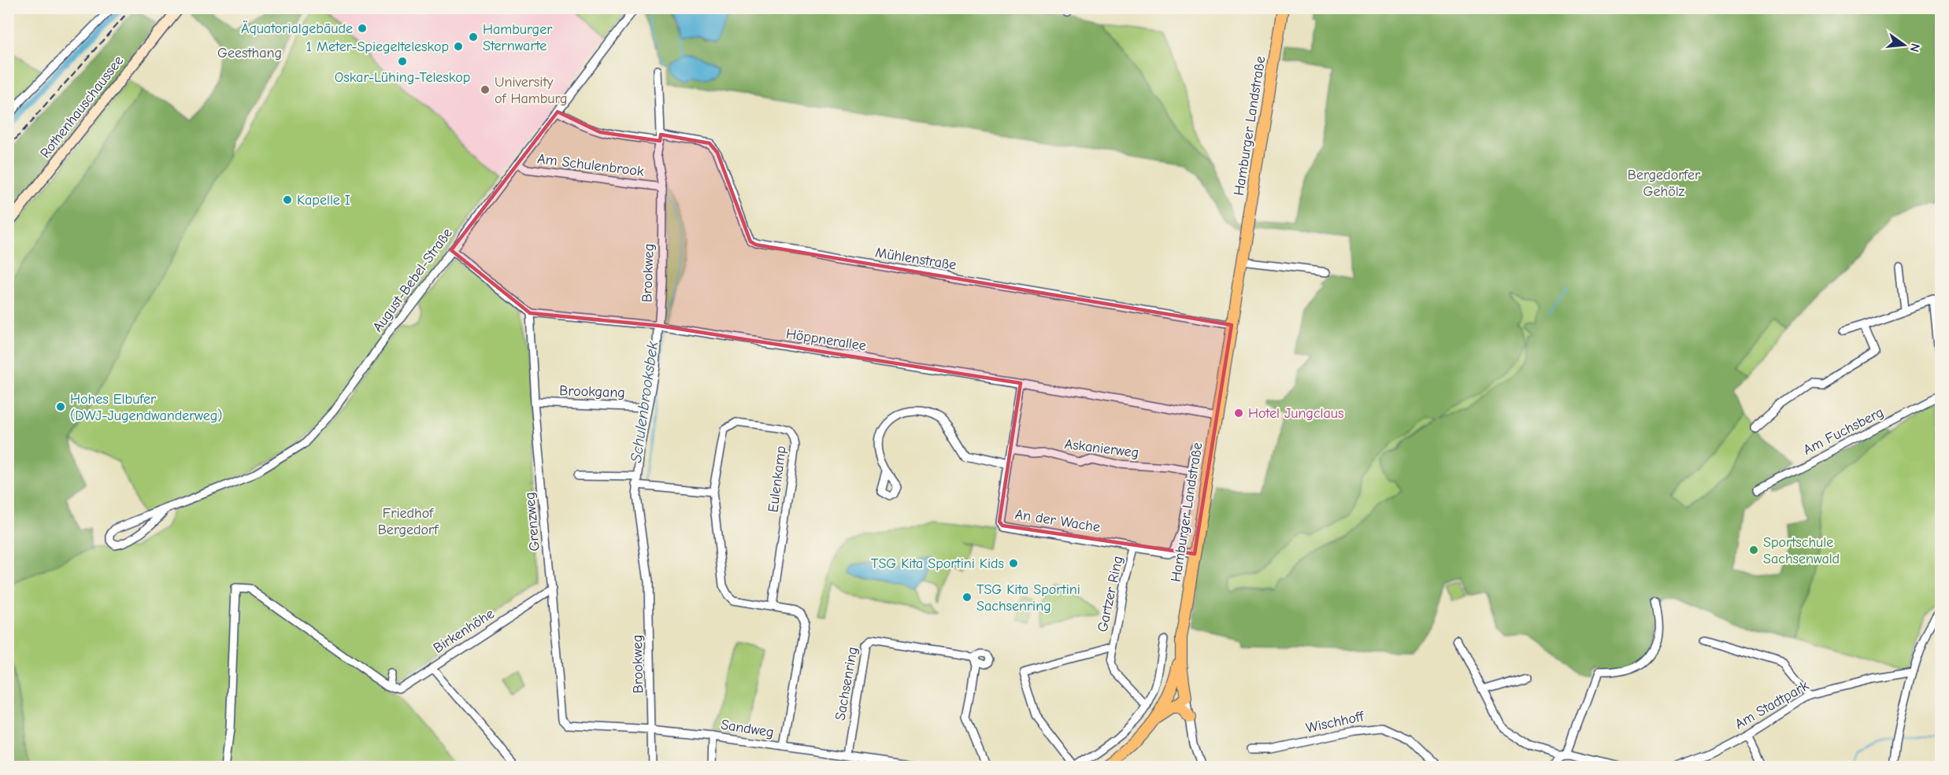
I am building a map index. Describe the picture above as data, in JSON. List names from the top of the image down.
{
  "streets": {
    "main road": ["Rothenhauschaussee", "Hamburger Landstraße"],
    "street": [
      "Am Schulenbrook",
      "Mühlenstraße",
      "Brookweg",
      "August-Bebel-Straße",
      "Höppnerallee",
      "Brookgang",
      "Am Fuchsberg",
      "Askanierweg",
      "Eulenkamp",
      "An der Wache",
      "Grenzweg",
      "Gartzer Ring",
      "Birkenhöhe",
      "Sachsenring",
      "Am Stadtpark",
      "Wischhoff",
      "Sandweg"
    ]
  },
  "crossings": [
    ["Hamburger Landstraße", "Mühlenstraße"],
    ["Hamburger Landstraße", "Höppnerallee"],
    ["Hamburger Landstraße", "An der Wache"],
    ["Am Schulenbrook", "Brookweg"],
    ["Am Schulenbrook", "August-Bebel-Straße"],
    ["Mühlenstraße", "Brookweg"],
    ["Mühlenstraße", "August-Bebel-Straße"],
    ["Brookweg", "Höppnerallee"],
    ["Brookweg", "Brookgang"],
    ["Brookweg", "Sandweg"],
    ["Höppnerallee", "An der Wache"],
    ["Höppnerallee", "Grenzweg"],
    ["Brookgang", "Grenzweg"],
    ["Askanierweg", "An der Wache"],
    ["Eulenkamp", "Sandweg"],
    ["An der Wache", "Gartzer Ring"],
    ["Grenzweg", "Birkenhöhe"],
    ["Grenzweg", "Sandweg"],
    ["Sachsenring", "Sandweg"]
  ],
  "water": ["Schulenbrooksbek"],
  "parks": ["Geesthang", "Bergedorfer Gehölz", "Friedhof Bergedorf"],
  "places": [
    "Äquatorialgebäude",
    "Hamburger Sternwarte",
    "1 Meter-Spiegelteleskop",
    "Oskar-Lühing-Teleskop",
    "University of Hamburg",
    "Kapelle I",
    "Hohes Elbufer (DWJ-Jugendwanderweg)",
    "Hotel Jungclaus",
    "Sportschule Sachsenwald",
    "TSG Kita Sportini Kids",
    "TSG Kita Sportini Sachsenring"
  ],
  "north": "right"
}
